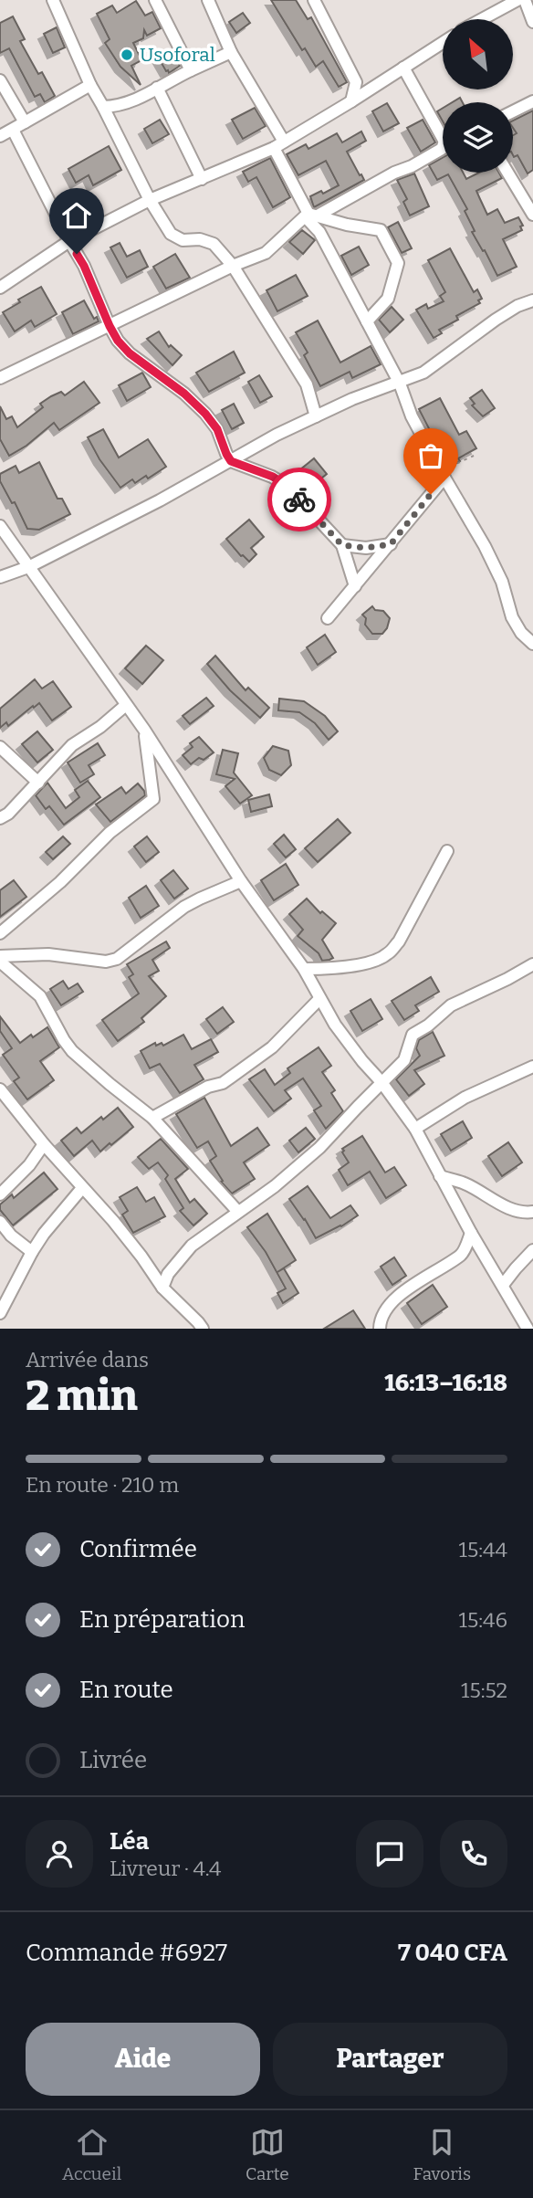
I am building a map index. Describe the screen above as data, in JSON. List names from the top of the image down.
{
  "places": ["Usoforal"],
  "north": "top left",
  "page": {
    "heading": ["2 min", "Arrivée dans", "16:13–16:18"],
    "panel": [
      "Léa",
      "Livreur · 4.4",
      "Commande #6927",
      "7 040 CFA"
    ],
    "bar": "En route · 210 m",
    "list": [
      ["Confirmée", "15:44"],
      ["En préparation", "15:46"],
      ["En route", "15:52"],
      "Livrée"
    ],
    "buttons": ["Aide", "Partager"],
    "tabs": ["Accueil", "Carte", "Favoris"]
  }
}
